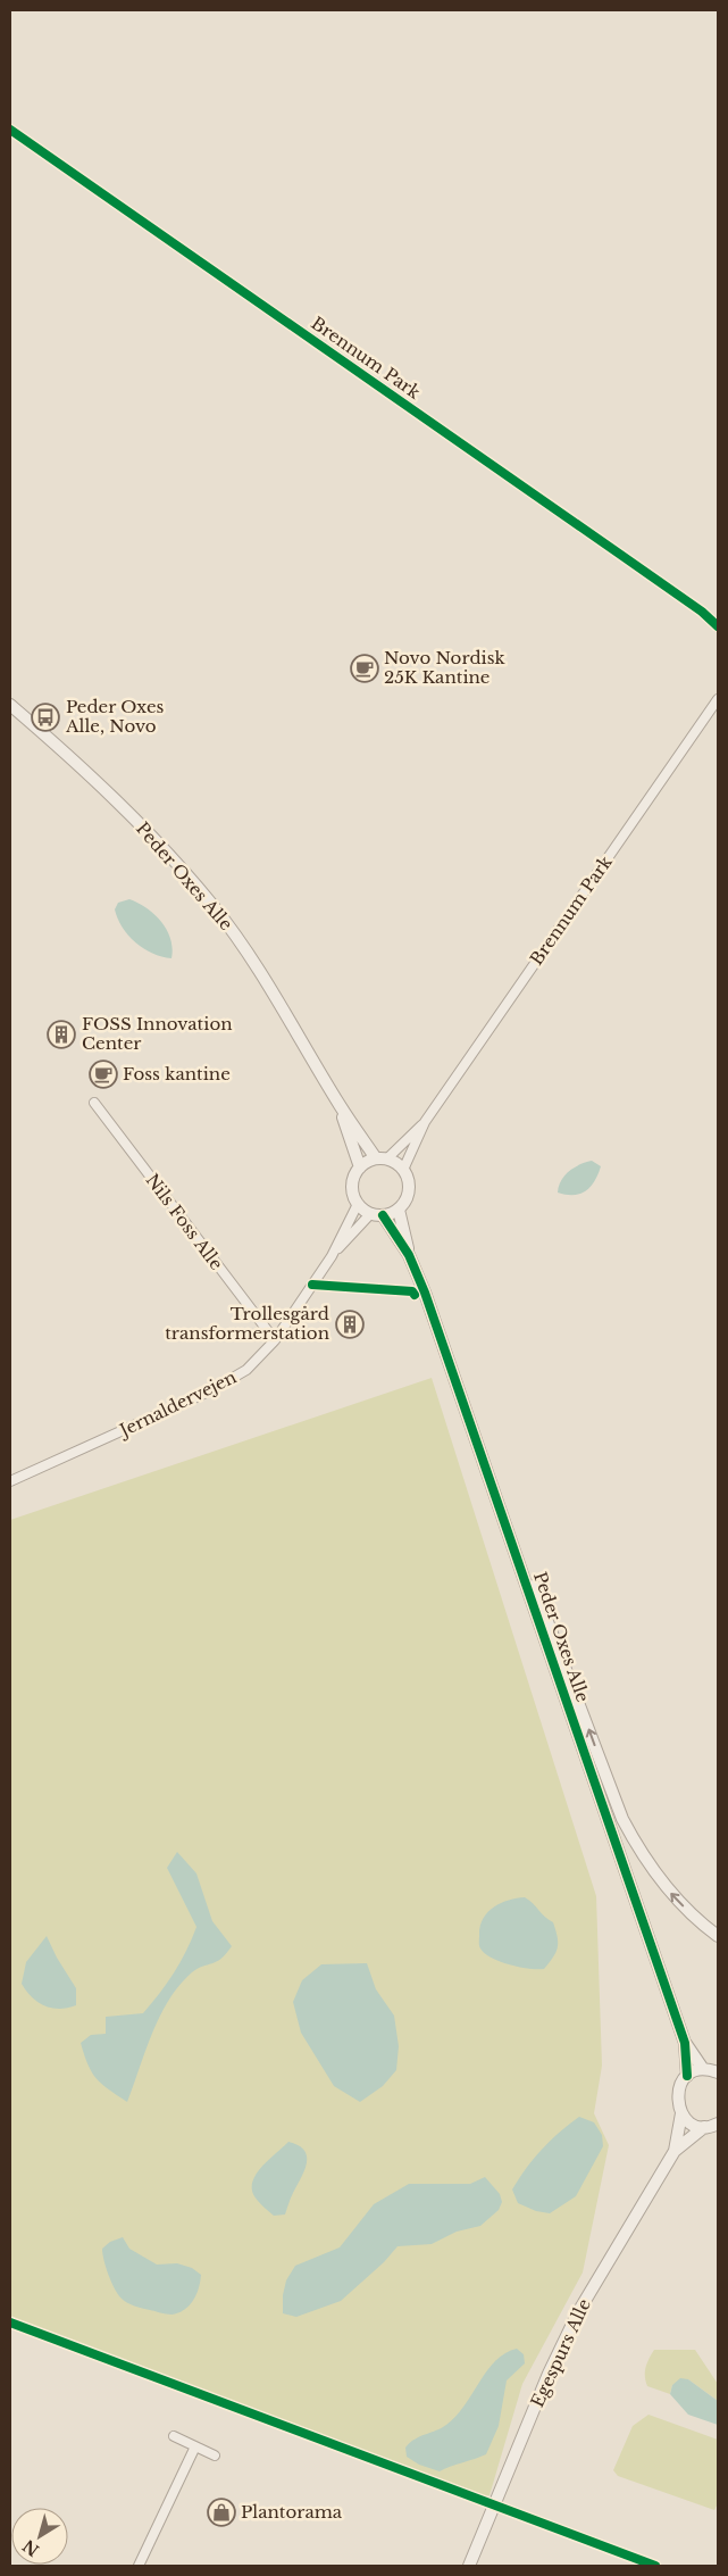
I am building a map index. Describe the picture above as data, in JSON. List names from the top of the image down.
{
  "streets": {
    "street": [
      "Brennum Park",
      "Peder Oxes Alle",
      "Nils Foss Alle",
      "Jernaldervejen",
      "Egespurs Alle"
    ]
  },
  "crossings": [
    ["Brennum Park", "Peder Oxes Alle"],
    ["Brennum Park", "Jernaldervejen"],
    ["Peder Oxes Alle", "Jernaldervejen"],
    ["Peder Oxes Alle", "Egespurs Alle"],
    ["Nils Foss Alle", "Jernaldervejen"]
  ],
  "places": {
    "cafe": ["Novo Nordisk 25K Kantine", "Foss kantine"],
    "bus stop": ["Peder Oxes Alle, Novo"],
    "building": ["FOSS Innovation Center", "Trollesgård transformerstation"],
    "shop": ["Plantorama"]
  },
  "north": "bottom left"
}
